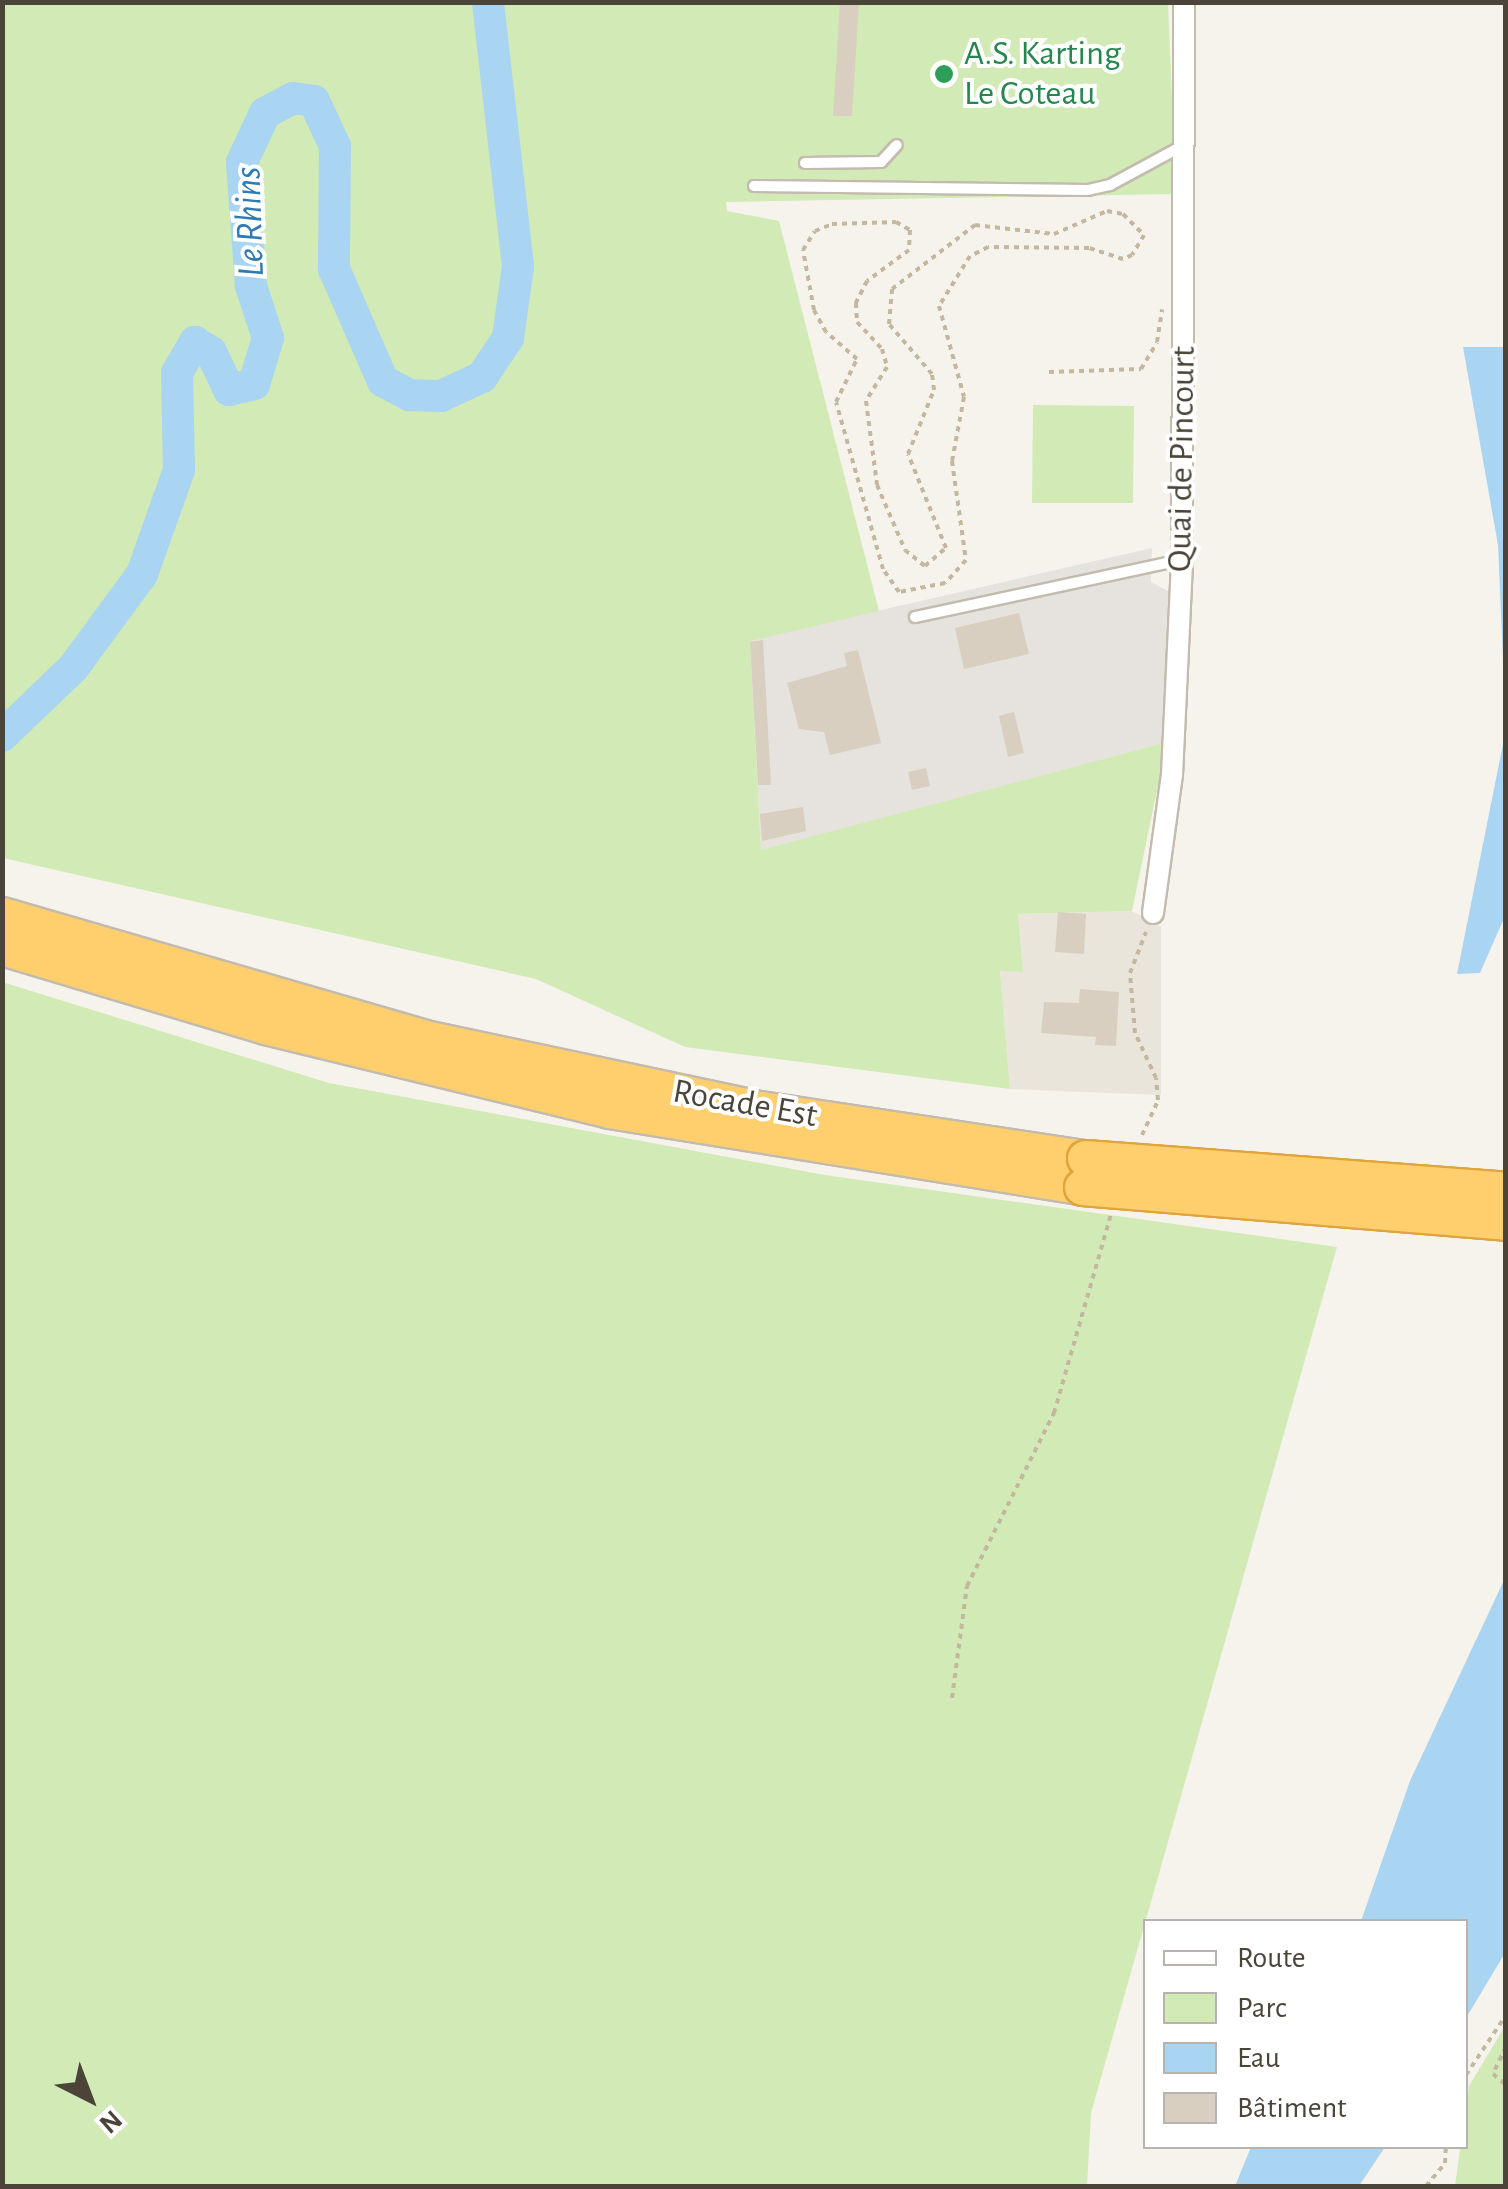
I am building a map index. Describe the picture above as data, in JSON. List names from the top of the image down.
{
  "streets": {
    "highway": ["Rocade Est"],
    "street": ["Quai de Pincourt"]
  },
  "water": ["Le Rhins"],
  "places": ["A.S. Karting Le Coteau"],
  "legend": [
    "Route",
    "Parc",
    "Eau",
    "Bâtiment"
  ],
  "north": "bottom right"
}
